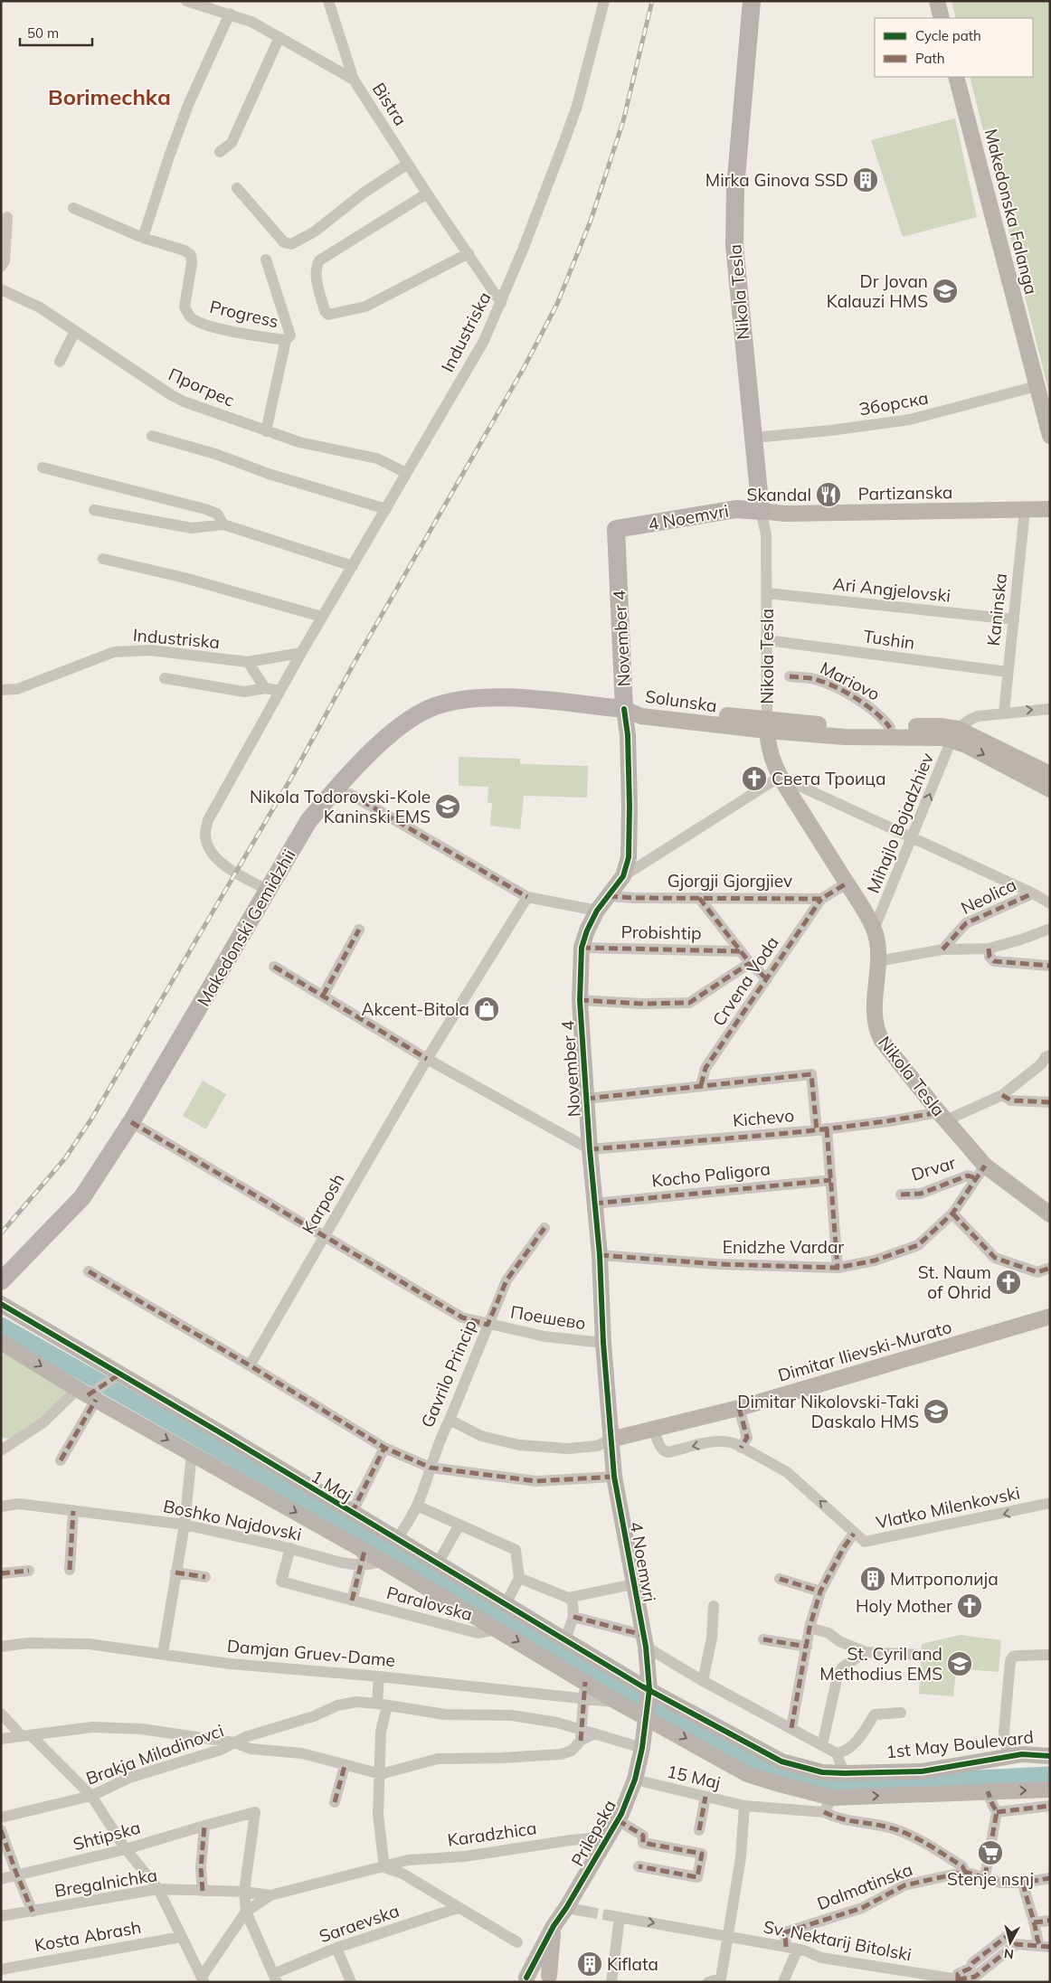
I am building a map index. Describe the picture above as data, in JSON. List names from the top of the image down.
{
  "streets": {
    "main road": ["Nikola Tesla", "November 4", "Makedonski Gemidzhii"],
    "street": [
      "Bistra",
      "Makedonska Falanga",
      "Progress",
      "Industriska",
      "Прогрес",
      "Зборска",
      "Partizanska",
      "4 Noemvri",
      "Ari Angjelovski",
      "Kaninska",
      "Tushin",
      "Mariovo",
      "Solunska",
      "Mihajlo Bojadzhiev",
      "Gjorgji Gjorgjiev",
      "Neolica",
      "Probishtip",
      "Crvena Voda",
      "Kichevo",
      "Drvar",
      "Kocho Paligora",
      "Karposh",
      "Enidzhe Vardar",
      "Поешево",
      "Dimitar Ilievski-Murato",
      "Gavrilo Princip",
      "1 Maj",
      "Vlatko Milenkovski",
      "Boshko Najdovski",
      "Paralovska",
      "Damjan Gruev-Dame",
      "1st May Boulevard",
      "Brakja Miladinovci",
      "15 Maj",
      "Prilepska",
      "Karadzhica",
      "Shtipska",
      "Bregalnichka",
      "Dalmatinska",
      "Saraevska",
      "Kosta Abrash",
      "Sv. Nektarij Bitolski"
    ]
  },
  "crossings": [
    ["Bistra", "Industriska"],
    ["Makedonska Falanga", "Зборска"],
    ["Nikola Tesla", "Зборска"],
    ["Nikola Tesla", "Partizanska"],
    ["Nikola Tesla", "Ari Angjelovski"],
    ["Nikola Tesla", "November 4"],
    ["Nikola Tesla", "Tushin"],
    ["Nikola Tesla", "Solunska"],
    ["Nikola Tesla", "Mihajlo Bojadzhiev"],
    ["Nikola Tesla", "Kichevo"],
    ["Nikola Tesla", "Drvar"],
    ["Nikola Tesla", "Enidzhe Vardar"],
    ["Progress", "Прогрес"],
    ["Industriska", "Прогрес"],
    ["Industriska", "Makedonski Gemidzhii"],
    ["Partizanska", "Kaninska"],
    ["Partizanska", "November 4"],
    ["4 Noemvri", "November 4"],
    ["4 Noemvri", "Dimitar Ilievski-Murato"],
    ["4 Noemvri", "1 Maj"],
    ["4 Noemvri", "1st May Boulevard"],
    ["4 Noemvri", "Prilepska"],
    ["Ari Angjelovski", "Kaninska"],
    ["Kaninska", "Tushin"],
    ["November 4", "Solunska"],
    ["November 4", "Gjorgji Gjorgjiev"],
    ["November 4", "Makedonski Gemidzhii"],
    ["November 4", "Probishtip"],
    ["November 4", "Kichevo"],
    ["November 4", "Kocho Paligora"],
    ["November 4", "Enidzhe Vardar"],
    ["November 4", "Поешево"],
    ["November 4", "Dimitar Ilievski-Murato"],
    ["Mariovo", "Solunska"],
    ["Solunska", "Mihajlo Bojadzhiev"],
    ["Solunska", "Makedonski Gemidzhii"],
    ["Gjorgji Gjorgjiev", "Crvena Voda"],
    ["Makedonski Gemidzhii", "Поешево"],
    ["Drvar", "Enidzhe Vardar"],
    ["Karposh", "Поешево"],
    ["Поешево", "Gavrilo Princip"],
    ["Gavrilo Princip", "1 Maj"],
    ["1 Maj", "1st May Boulevard"],
    ["1 Maj", "Prilepska"],
    ["Boshko Najdovski", "Paralovska"],
    ["1st May Boulevard", "Prilepska"],
    ["15 Maj", "Prilepska"],
    ["15 Maj", "Dalmatinska"],
    ["Prilepska", "Karadzhica"],
    ["Karadzhica", "Bregalnichka"],
    ["Shtipska", "Bregalnichka"],
    ["Dalmatinska", "Sv. Nektarij Bitolski"]
  ],
  "one_way": ["Mihajlo Bojadzhiev", "Vlatko Milenkovski"],
  "districts": ["Borimechka"],
  "places": {
    "building": ["Mirka Ginova SSD", "Митрополија", "Kiflata"],
    "school or university": [
      "Dr Jovan Kalauzi HMS",
      "Nikola Todorovski-Kole Kaninski EMS",
      "Dimitar Nikolovski-Taki Daskalo HMS",
      "St. Cyril and Methodius EMS"
    ],
    "restaurant": ["Skandal"],
    "church": ["Света Троица", "St. Naum of Ohrid", "Holy Mother"],
    "shop": ["Akcent-Bitola"],
    "supermarket": ["Stenje nsnj"]
  },
  "legend": ["Cycle path", "Path"],
  "scale_bar": "50 m",
  "north": "bottom"
}
